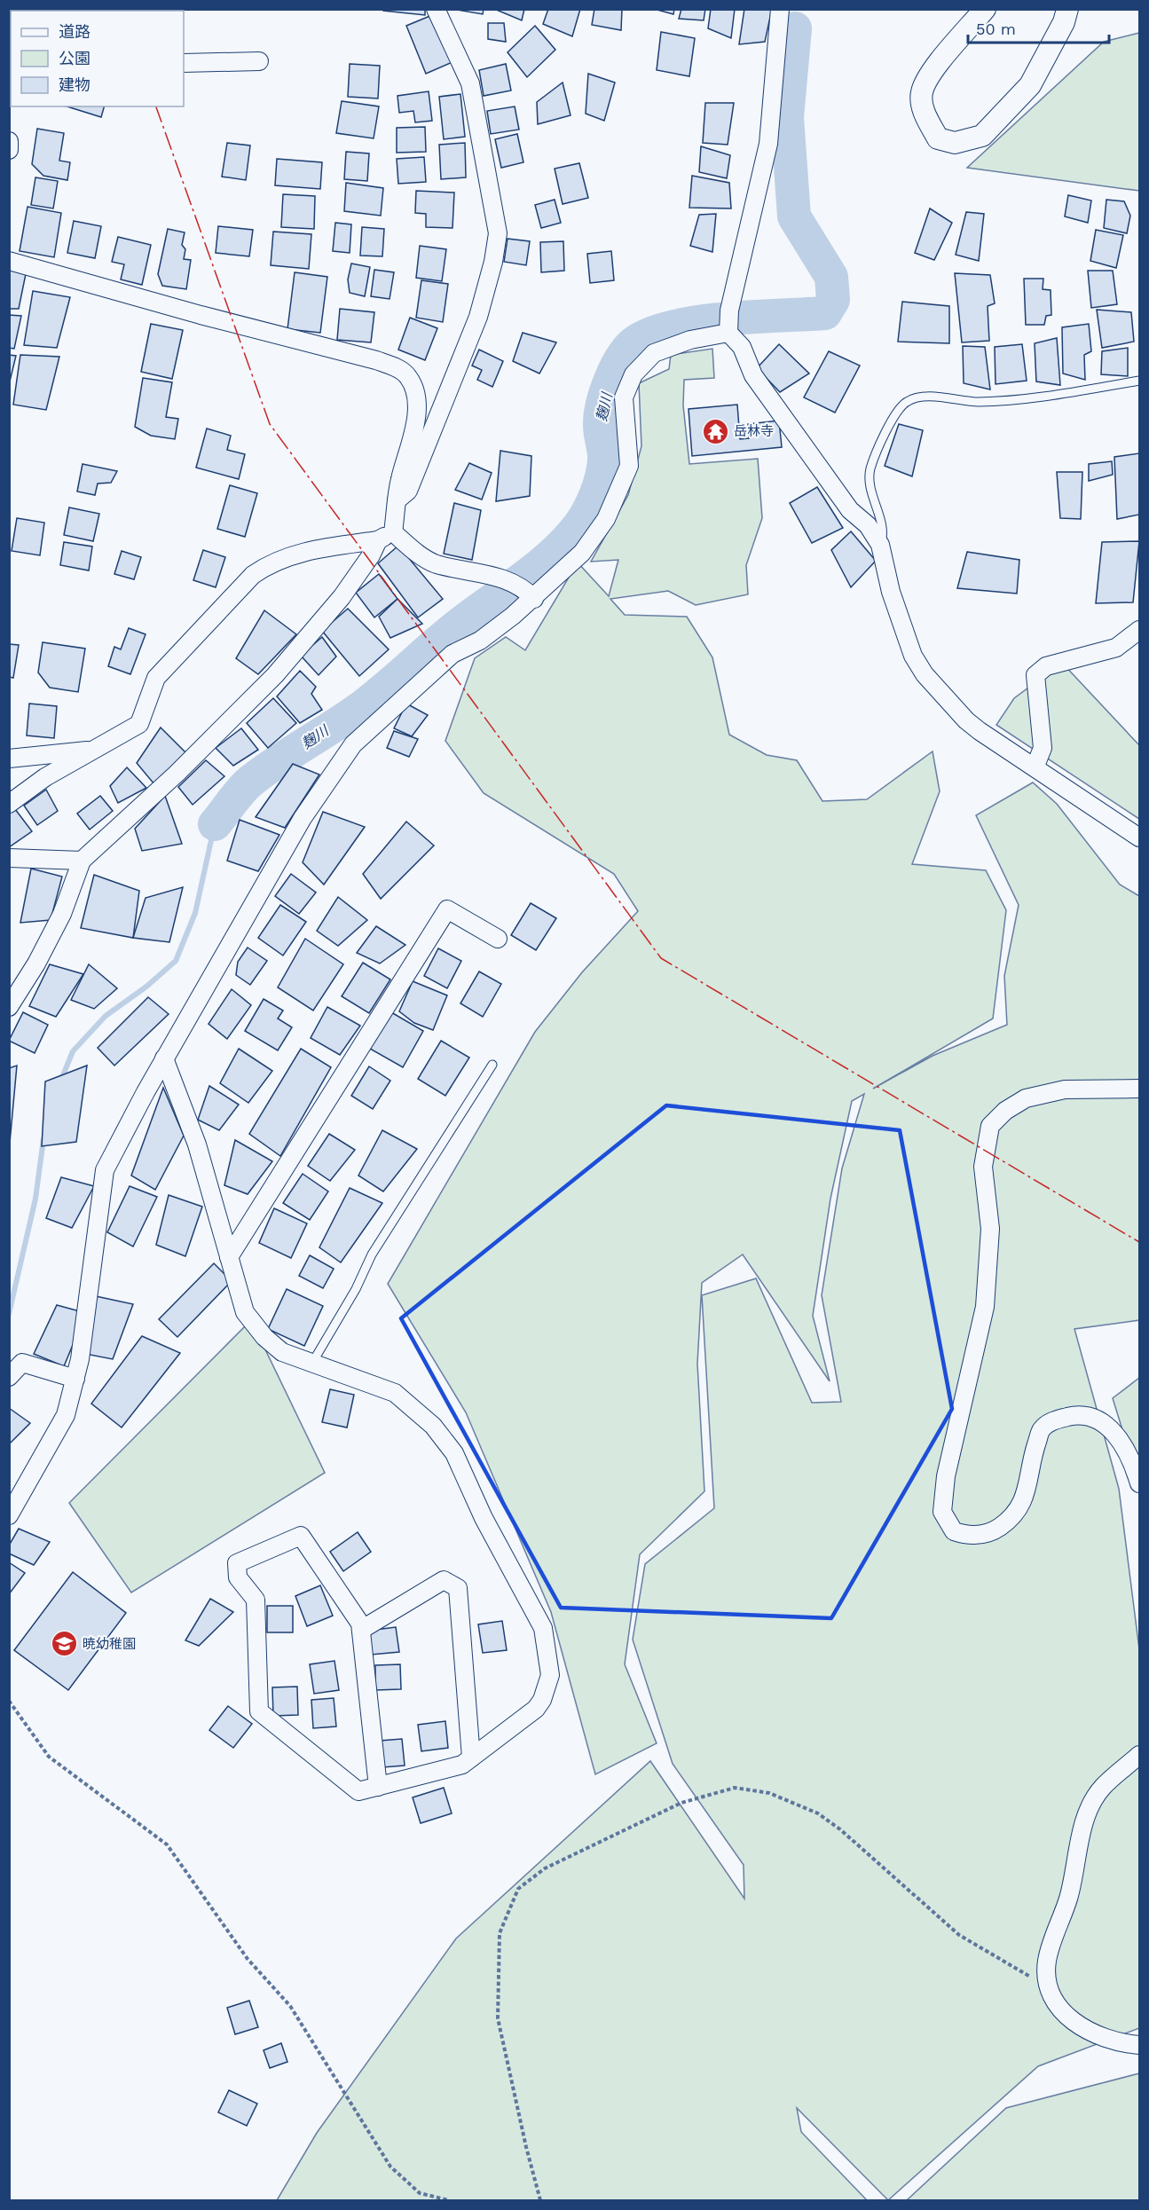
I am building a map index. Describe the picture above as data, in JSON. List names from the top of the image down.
{
  "water": ["麹川"],
  "places": {
    "temple": ["岳林寺"],
    "school or university": ["暁幼稚園"]
  },
  "legend": ["道路", "公園", "建物"],
  "scale_bar": "50 m"
}
